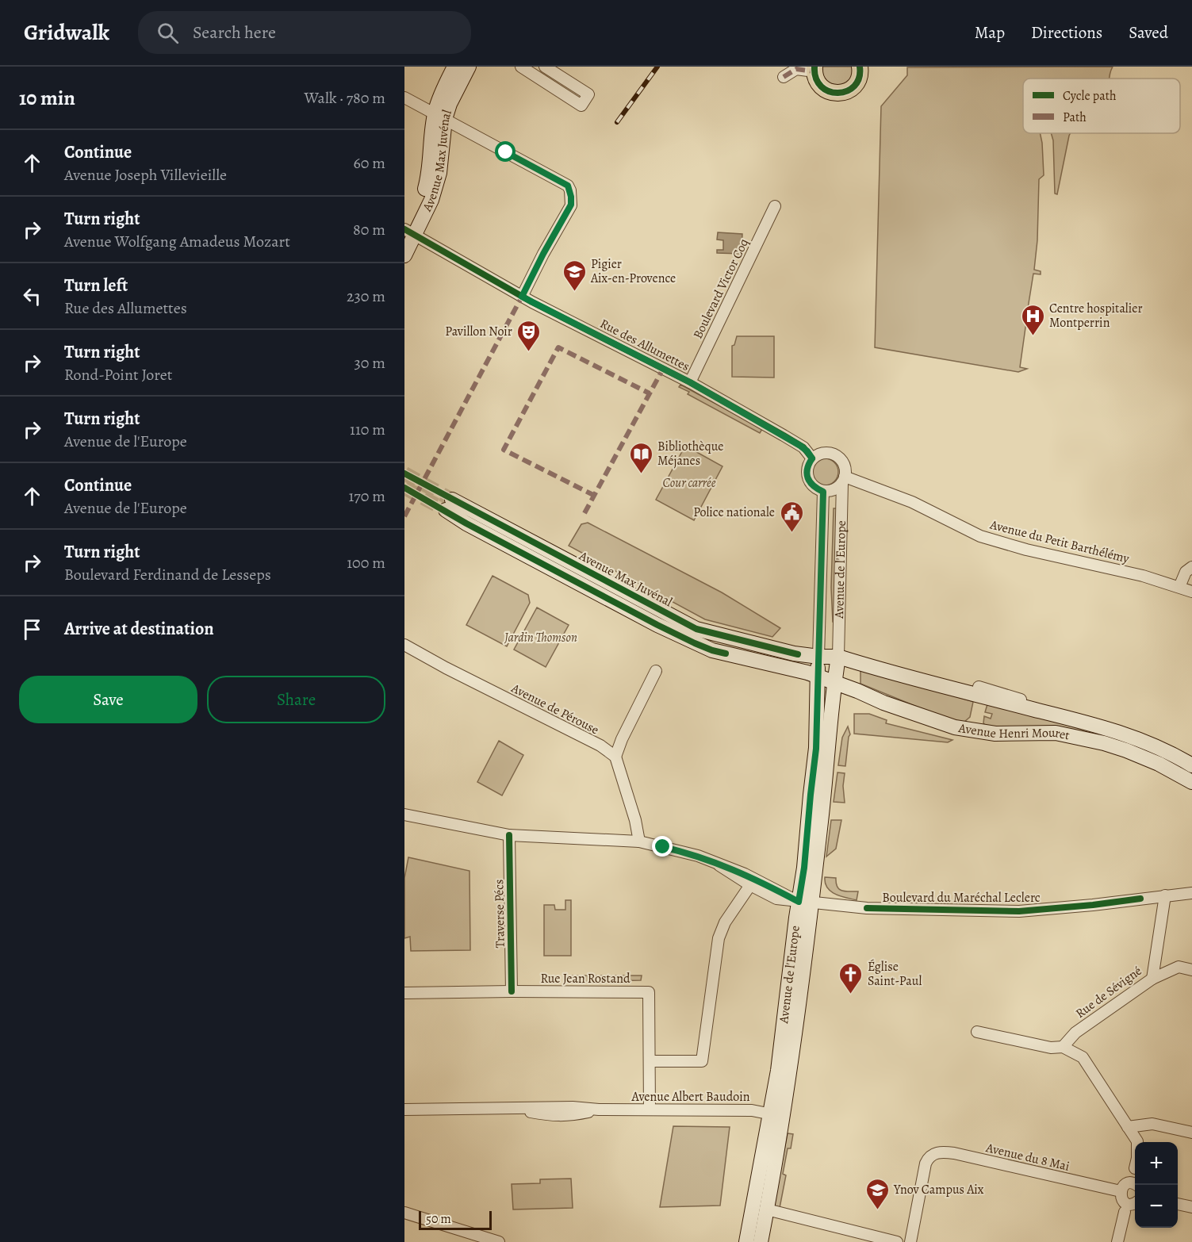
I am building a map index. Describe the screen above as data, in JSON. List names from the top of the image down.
{
  "streets": {
    "main road": ["Avenue Max Juvénal", "Avenue de l'Europe", "Avenue Henri Mouret"],
    "street": [
      "Boulevard Victor Coq",
      "Rue des Allumettes",
      "Avenue du Petit Barthélémy",
      "Avenue de Pérouse",
      "Boulevard du Maréchal Leclerc",
      "Traverse Pécs",
      "Rue Jean Rostand",
      "Rue de Sévigné",
      "Avenue Albert Baudoin",
      "Avenue du 8 Mai"
    ]
  },
  "crossings": [
    ["Avenue Max Juvénal", "Rue des Allumettes"],
    ["Avenue Max Juvénal", "Avenue de l'Europe"],
    ["Avenue Max Juvénal", "Avenue Henri Mouret"],
    ["Boulevard Victor Coq", "Rue des Allumettes"],
    ["Rue des Allumettes", "Avenue du Petit Barthélémy"],
    ["Rue des Allumettes", "Avenue de l'Europe"],
    ["Avenue du Petit Barthélémy", "Avenue de l'Europe"],
    ["Avenue de l'Europe", "Avenue Henri Mouret"],
    ["Avenue de l'Europe", "Boulevard du Maréchal Leclerc"],
    ["Avenue de l'Europe", "Avenue Albert Baudoin"],
    ["Boulevard du Maréchal Leclerc", "Rue de Sévigné"],
    ["Traverse Pécs", "Rue Jean Rostand"],
    ["Rue Jean Rostand", "Avenue Albert Baudoin"]
  ],
  "parks": ["Cour carrée", "Jardin Thomson"],
  "places": {
    "school or university": ["Pigier Aix-en-Provence", "Ynov Campus Aix"],
    "hospital": ["Centre hospitalier Montperrin"],
    "theatre": ["Pavillon Noir"],
    "library": ["Bibliothèque Méjanes"],
    "public building": ["Police nationale"],
    "church": ["Église Saint-Paul"]
  },
  "legend": ["Cycle path", "Path"],
  "scale_bar": "50 m",
  "page": {
    "header": "Gridwalk",
    "search": "Search here",
    "nav": ["Map", "Directions", "Saved"],
    "heading": ["10 min", "Walk · 780 m"],
    "list": [
      ["Continue", "Avenue Joseph Villevieille", "60 m"],
      ["Turn right", "Avenue Wolfgang Amadeus Mozart", "80 m"],
      ["Turn left", "Rue des Allumettes", "230 m"],
      ["Turn right", "Rond-Point Joret", "30 m"],
      ["Turn right", "Avenue de l'Europe", "110 m"],
      ["Continue", "Avenue de l'Europe", "170 m"],
      ["Turn right", "Boulevard Ferdinand de Lesseps", "100 m"],
      "Arrive at destination"
    ],
    "buttons": ["Save", "Share"],
    "map_buttons": ["+", "−"],
    "scale": "50 m"
  }
}
